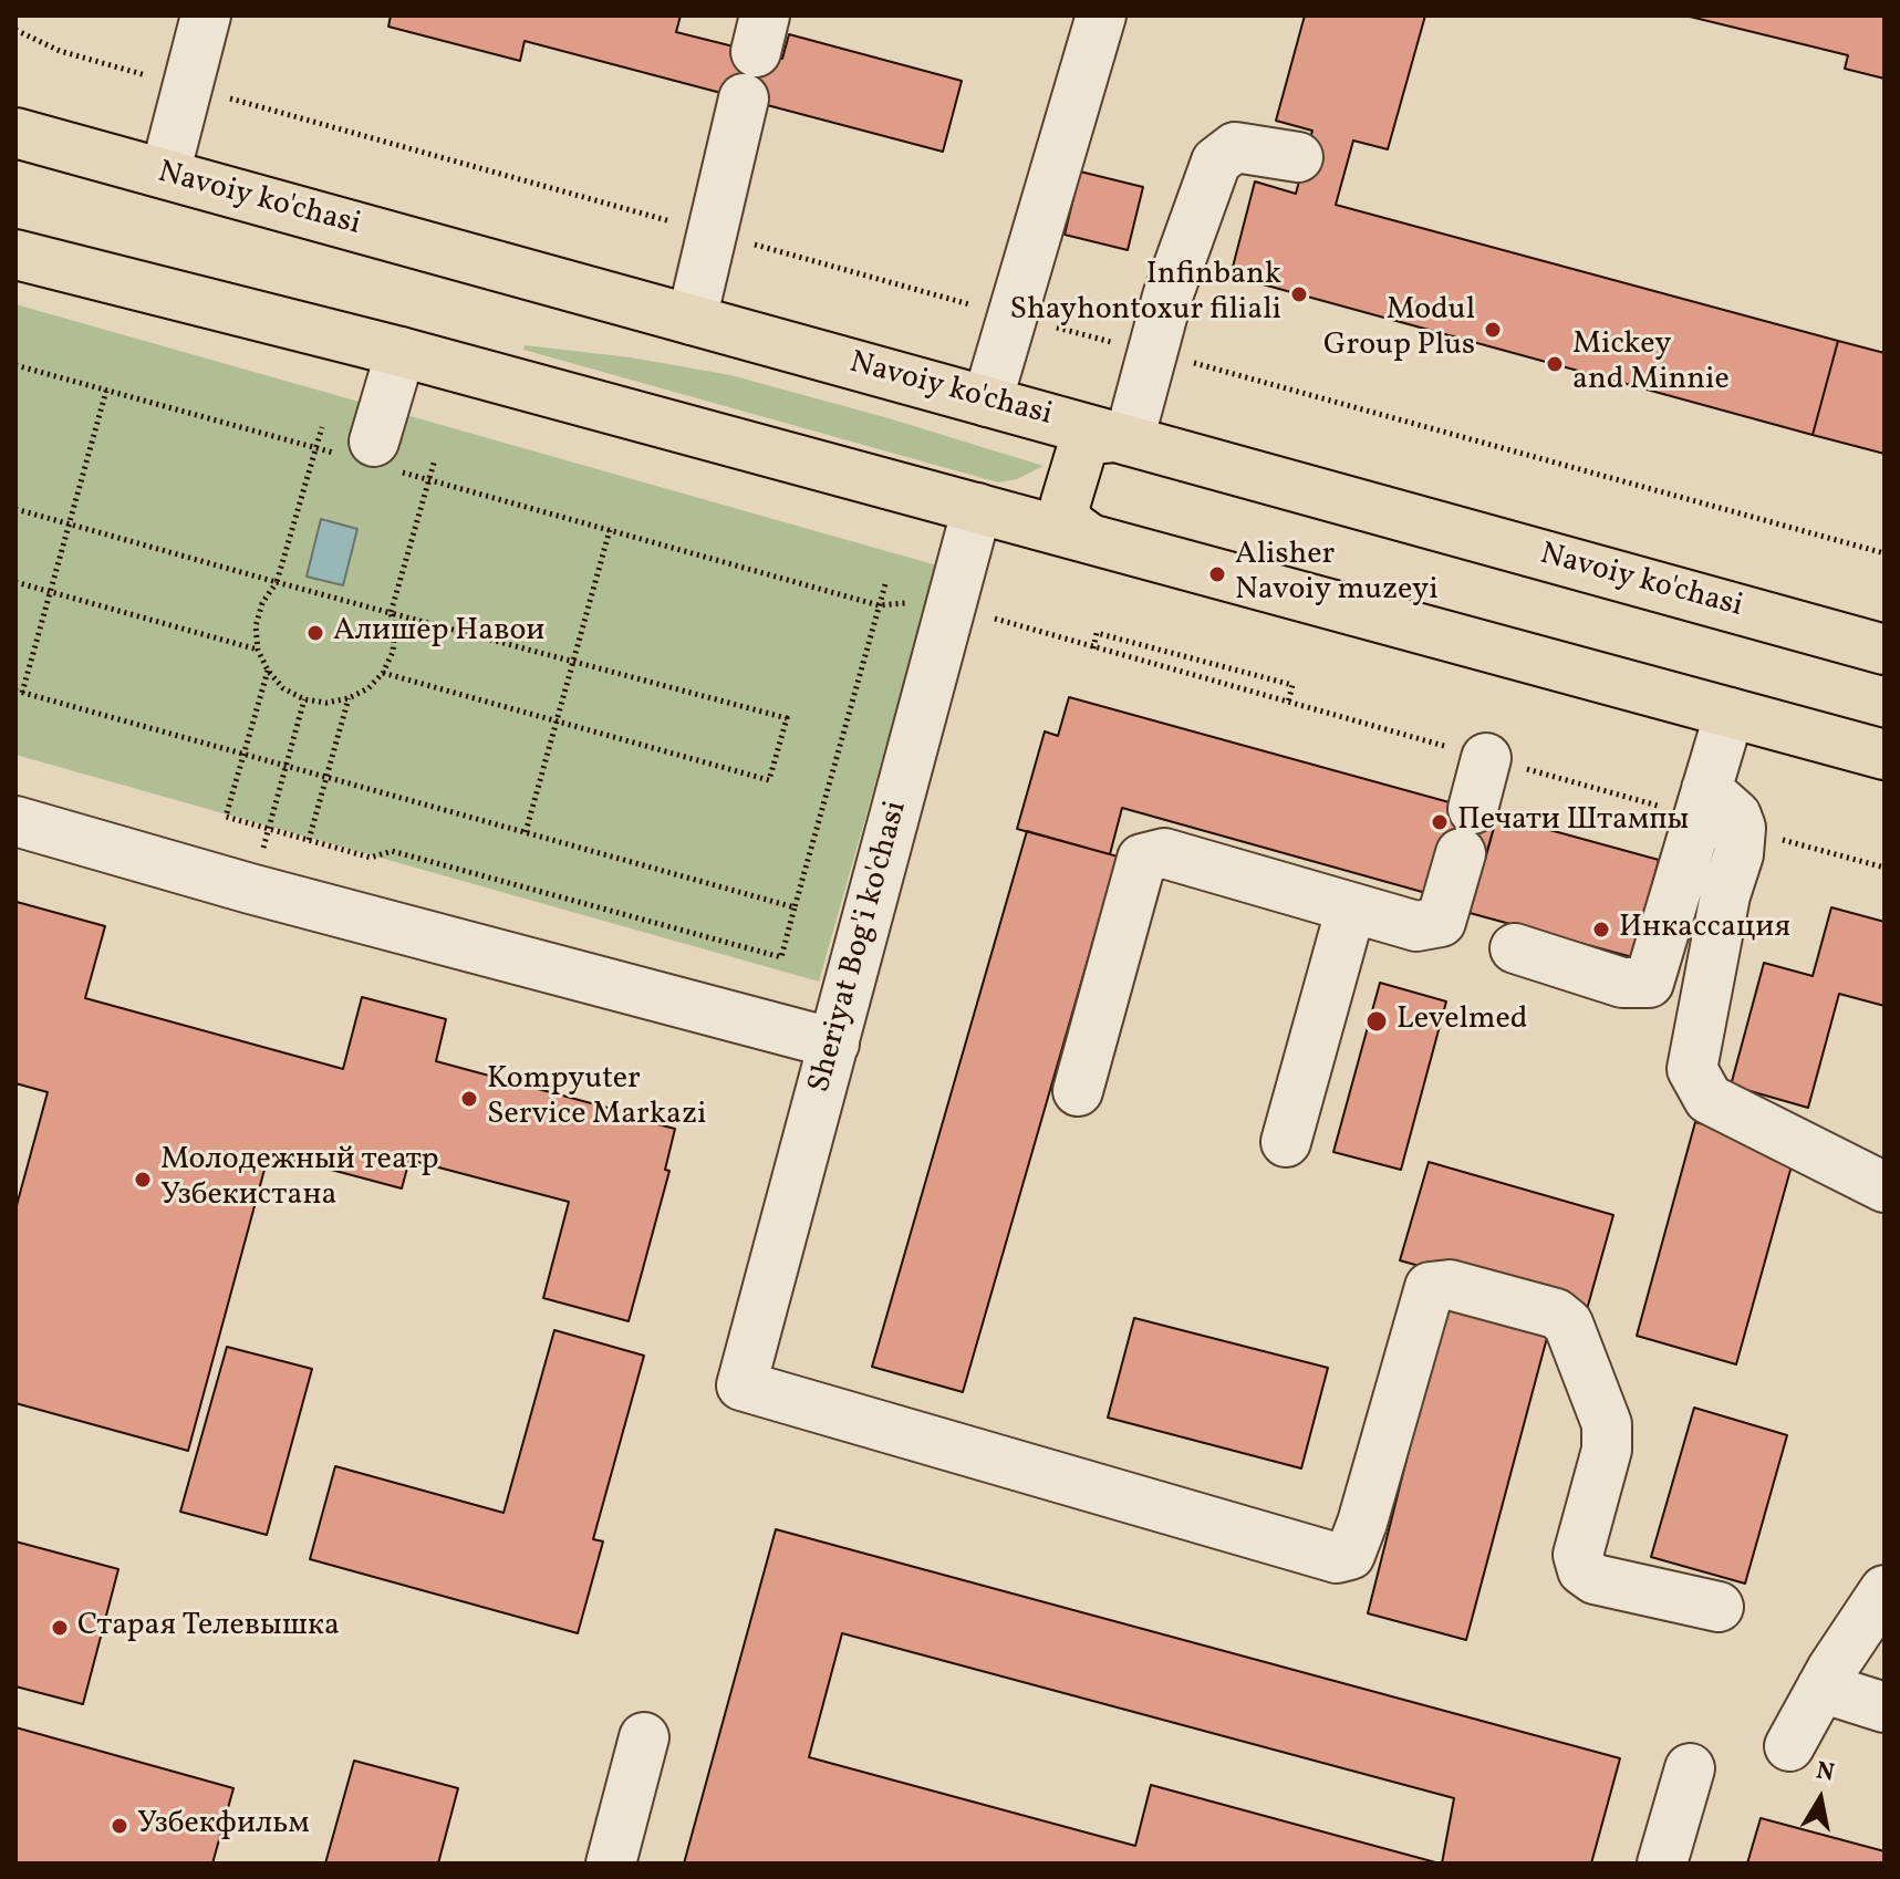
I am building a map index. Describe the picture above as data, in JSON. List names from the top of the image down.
{
  "streets": {
    "main road": ["Navoiy ko'chasi"],
    "street": ["Sheriyat Bog'i ko'chasi"]
  },
  "places": [
    "Infinbank Shayhontoxur filiali",
    "Modul Group Plus",
    "Mickey and Minnie",
    "Alisher Navoiy muzeyi",
    "Алишер Навои",
    "Печати Штампы",
    "Инкасcация",
    "Levelmed",
    "Kompyuter Service Markazi",
    "Молодежный театр Узбекистана",
    "Старая Телевышка",
    "Узбекфильм"
  ],
  "north": "top"
}
